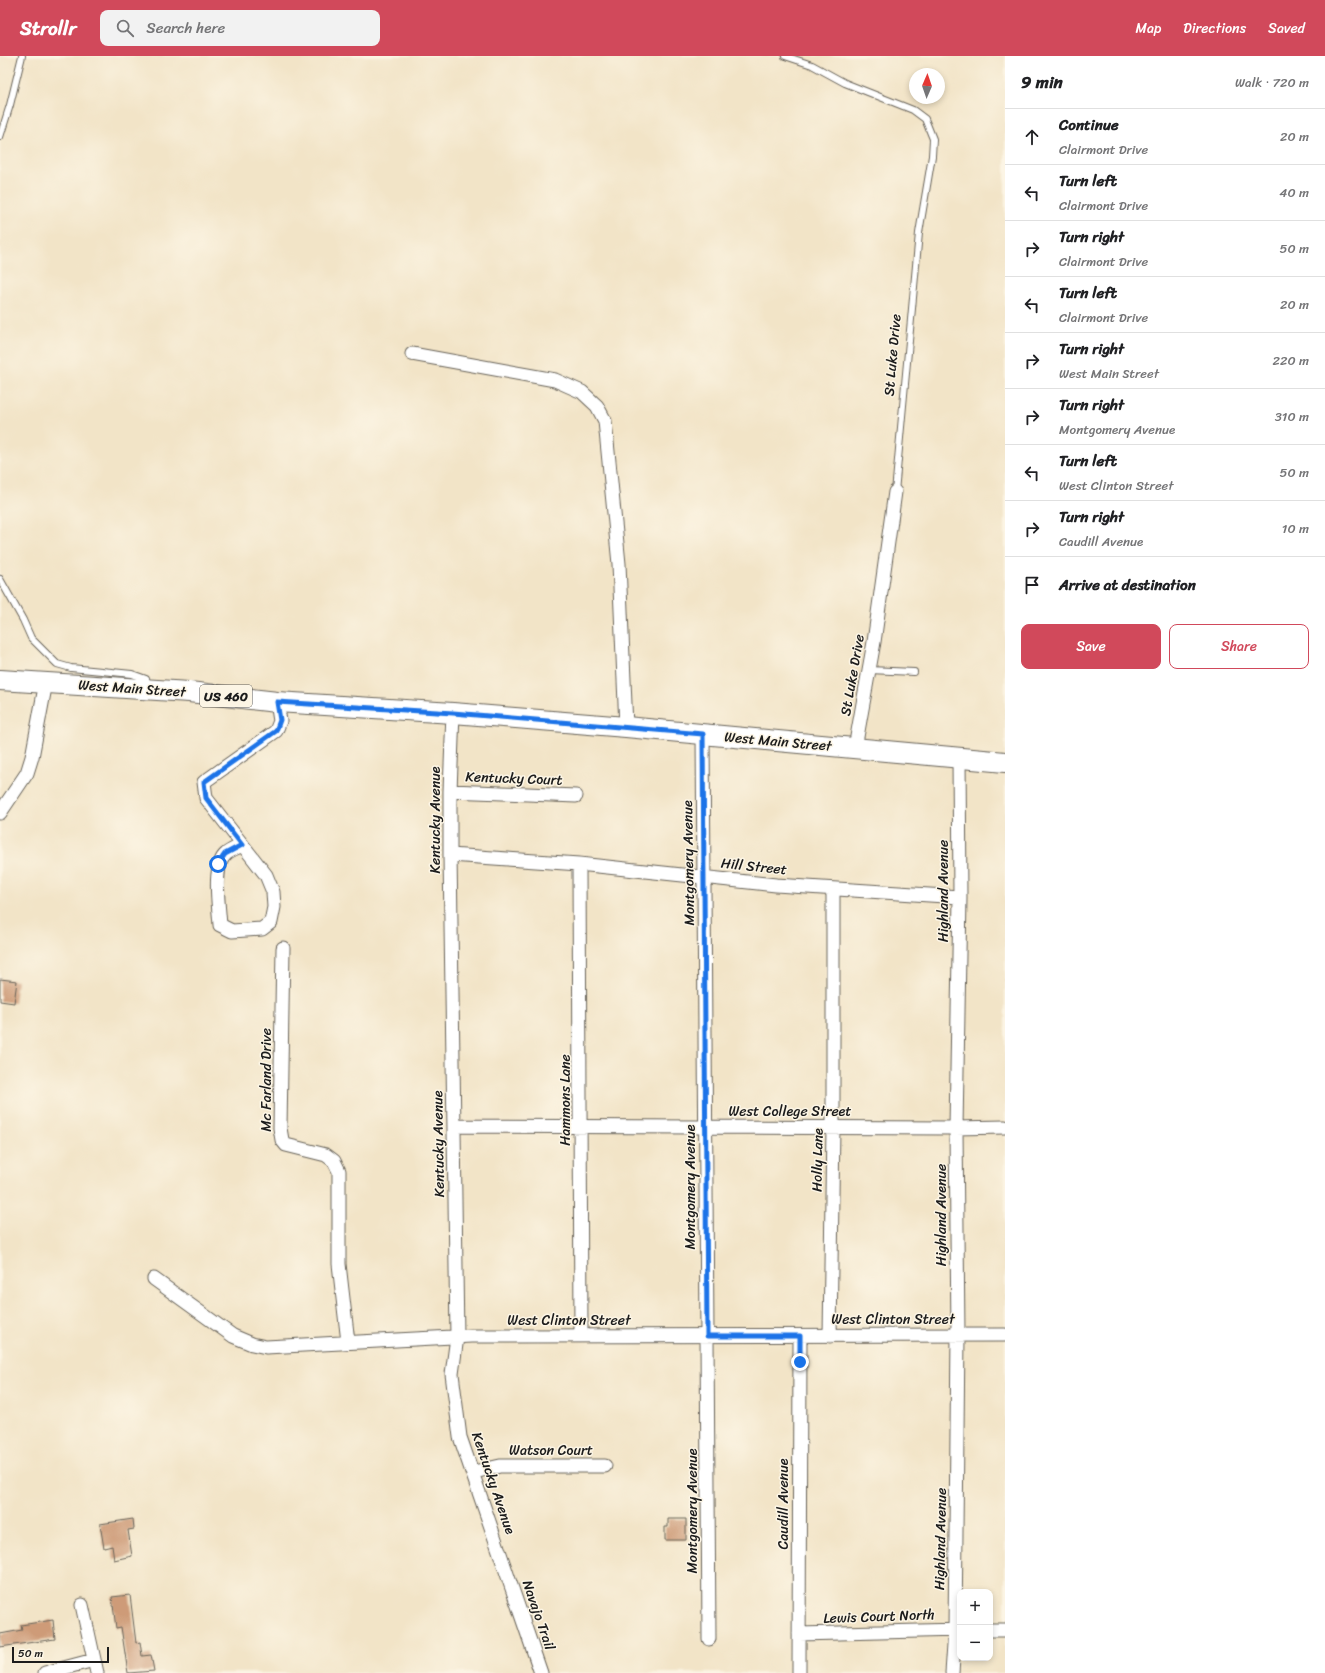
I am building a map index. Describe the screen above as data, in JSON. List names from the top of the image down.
{
  "streets": {
    "main road": ["West Main Street", "US 460"],
    "street": [
      "St Luke Drive",
      "Kentucky Court",
      "Kentucky Avenue",
      "Montgomery Avenue",
      "Hill Street",
      "Highland Avenue",
      "Mc Farland Drive",
      "Hammons Lane",
      "West College Street",
      "Holly Lane",
      "West Clinton Street",
      "Watson Court",
      "Caudill Avenue",
      "Navajo Trail",
      "Lewis Court North"
    ]
  },
  "crossings": [
    ["St Luke Drive", "West Main Street"],
    ["West Main Street", "Kentucky Avenue"],
    ["West Main Street", "Montgomery Avenue"],
    ["West Main Street", "Highland Avenue"],
    ["Kentucky Court", "Kentucky Avenue"],
    ["Kentucky Avenue", "Hill Street"],
    ["Kentucky Avenue", "West College Street"],
    ["Kentucky Avenue", "West Clinton Street"],
    ["Kentucky Avenue", "Watson Court"],
    ["Kentucky Avenue", "Navajo Trail"],
    ["Montgomery Avenue", "Hill Street"],
    ["Montgomery Avenue", "West College Street"],
    ["Montgomery Avenue", "West Clinton Street"],
    ["Hill Street", "Highland Avenue"],
    ["Hill Street", "Hammons Lane"],
    ["Hill Street", "Holly Lane"],
    ["Highland Avenue", "West College Street"],
    ["Highland Avenue", "West Clinton Street"],
    ["Mc Farland Drive", "West Clinton Street"],
    ["Hammons Lane", "West College Street"],
    ["Hammons Lane", "West Clinton Street"],
    ["West College Street", "Holly Lane"],
    ["Holly Lane", "West Clinton Street"],
    ["West Clinton Street", "Caudill Avenue"],
    ["Caudill Avenue", "Lewis Court North"]
  ],
  "scale_bar": "50 m",
  "north": "top",
  "page": {
    "header": "Strollr",
    "search": "Search here",
    "nav": ["Map", "Directions", "Saved"],
    "heading": ["9 min", "Walk · 720 m"],
    "list": [
      ["Continue", "Clairmont Drive", "20 m"],
      ["Turn left", "Clairmont Drive", "40 m"],
      ["Turn right", "Clairmont Drive", "50 m"],
      ["Turn left", "Clairmont Drive", "20 m"],
      ["Turn right", "West Main Street", "220 m"],
      ["Turn right", "Montgomery Avenue", "310 m"],
      ["Turn left", "West Clinton Street", "50 m"],
      ["Turn right", "Caudill Avenue", "10 m"],
      "Arrive at destination"
    ],
    "buttons": ["Save", "Share"],
    "map_buttons": ["+", "−"],
    "scale": "50 m"
  }
}
